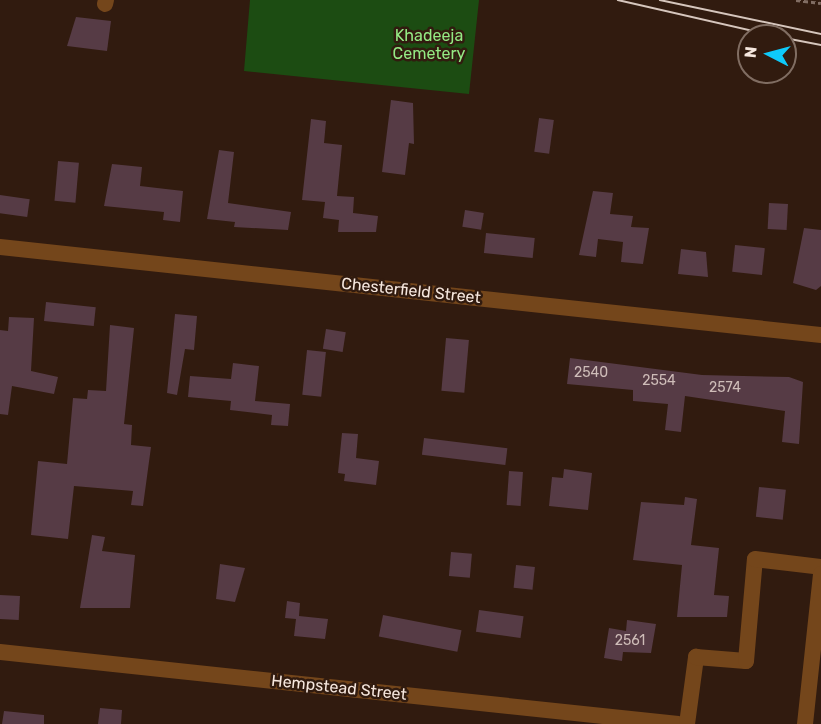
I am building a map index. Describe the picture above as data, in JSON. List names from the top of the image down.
{
  "streets": {
    "street": ["Chesterfield Street", "Hempstead Street"]
  },
  "parks": ["Khadeeja Cemetery"],
  "house_numbers": [
    "2540",
    "2554",
    "2574",
    "2561"
  ],
  "north": "left"
}
